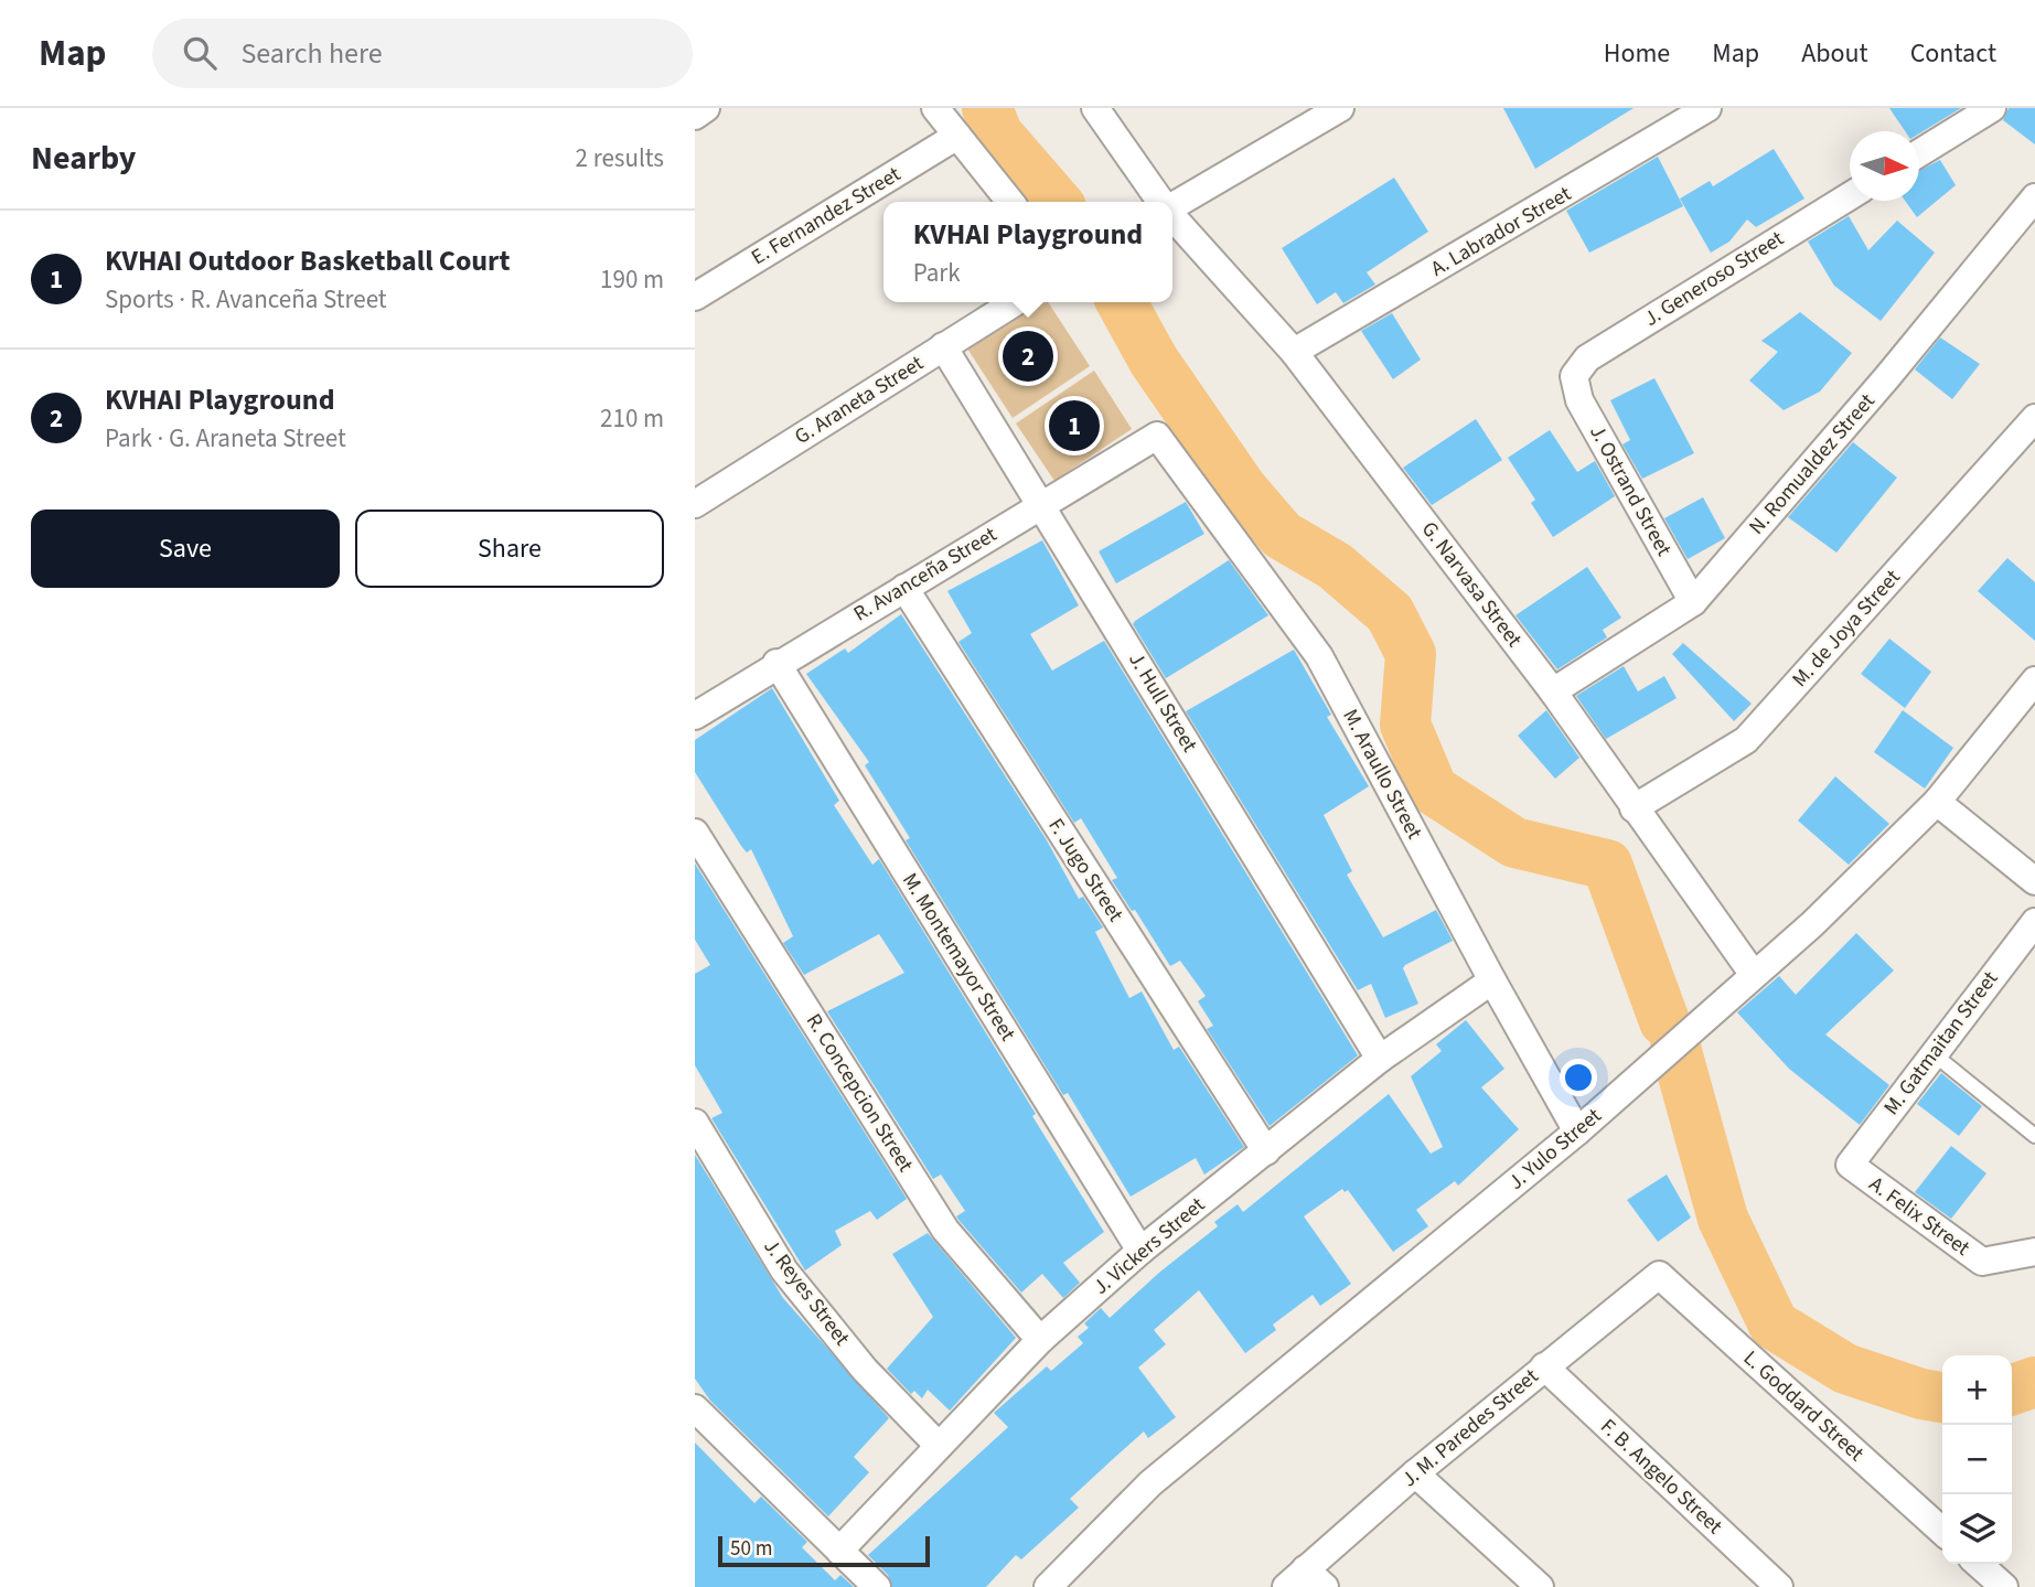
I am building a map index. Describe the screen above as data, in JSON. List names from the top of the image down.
{
  "streets": {
    "street": [
      "E. Fernandez Street",
      "A. Labrador Street",
      "J. Generoso Street",
      "G. Araneta Street",
      "N. Romualdez Street",
      "J. Ostrand Street",
      "R. Avanceña Street",
      "G. Narvasa Street",
      "M. de Joya Street",
      "J. Hull Street",
      "M. Araullo Street",
      "F. Jugo Street",
      "M. Montemayor Street",
      "M. Gatmaitan Street",
      "R. Concepcion Street",
      "J. Yulo Street",
      "A. Felix Street",
      "J. Vickers Street",
      "J. Reyes Street",
      "L. Goddard Street",
      "J. M. Paredes Street",
      "F. B. Angelo Street"
    ]
  },
  "crossings": [
    ["A. Labrador Street", "G. Narvasa Street"],
    ["J. Generoso Street", "J. Ostrand Street"],
    ["G. Araneta Street", "J. Hull Street"],
    ["N. Romualdez Street", "J. Ostrand Street"],
    ["N. Romualdez Street", "G. Narvasa Street"],
    ["R. Avanceña Street", "J. Hull Street"],
    ["R. Avanceña Street", "M. Araullo Street"],
    ["R. Avanceña Street", "F. Jugo Street"],
    ["R. Avanceña Street", "M. Montemayor Street"],
    ["G. Narvasa Street", "M. de Joya Street"],
    ["G. Narvasa Street", "J. Yulo Street"],
    ["J. Hull Street", "J. Vickers Street"],
    ["M. Araullo Street", "J. Yulo Street"],
    ["M. Araullo Street", "J. Vickers Street"],
    ["F. Jugo Street", "J. Vickers Street"],
    ["M. Montemayor Street", "J. Vickers Street"],
    ["M. Gatmaitan Street", "A. Felix Street"],
    ["R. Concepcion Street", "J. Vickers Street"],
    ["J. Vickers Street", "J. Reyes Street"],
    ["L. Goddard Street", "J. M. Paredes Street"],
    ["J. M. Paredes Street", "F. B. Angelo Street"]
  ],
  "scale_bar": "50 m",
  "north": "right",
  "page": {
    "header": "Map",
    "search": "Search here",
    "nav": [
      "Home",
      "Map",
      "About",
      "Contact"
    ],
    "heading": ["Nearby", "2 results"],
    "popup": ["KVHAI Playground", "Park"],
    "list": [
      {
        "mark": "1",
        "name": "KVHAI Outdoor Basketball Court",
        "note": "Sports · R. Avanceña Street",
        "value": "190 m"
      },
      {
        "mark": "2",
        "name": "KVHAI Playground",
        "note": "Park · G. Araneta Street",
        "value": "210 m"
      }
    ],
    "pins": ["2", "1"],
    "buttons": ["Save", "Share"],
    "map_buttons": ["+", "−"],
    "scale": "50 m"
  }
}
